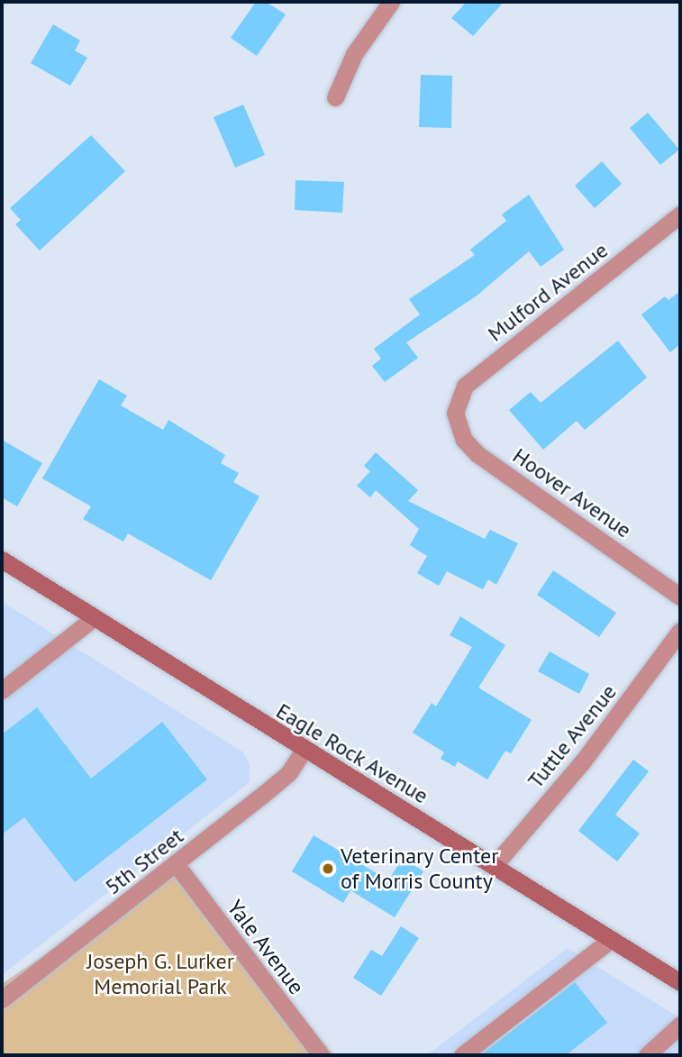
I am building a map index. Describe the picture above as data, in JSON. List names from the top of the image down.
{
  "streets": {
    "main road": ["Eagle Rock Avenue"],
    "street": [
      "Mulford Avenue",
      "Hoover Avenue",
      "Tuttle Avenue",
      "5th Street",
      "Yale Avenue"
    ]
  },
  "crossings": [
    ["Mulford Avenue", "Hoover Avenue"],
    ["Tuttle Avenue", "Eagle Rock Avenue"],
    ["Eagle Rock Avenue", "5th Street"],
    ["5th Street", "Yale Avenue"]
  ],
  "parks": ["Joseph G. Lurker Memorial Park"],
  "places": ["Veterinary Center of Morris County"]
}
